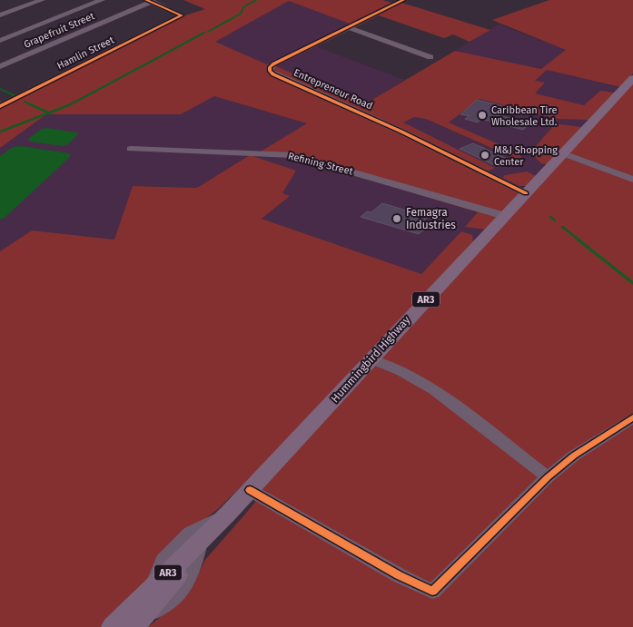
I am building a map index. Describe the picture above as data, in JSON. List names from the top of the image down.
{
  "streets": {
    "main road": ["AR3", "Hummingbird Highway"],
    "street": [
      "Grapefruit Street",
      "Hamlin Street",
      "Entrepreneur Road",
      "Refining Street"
    ]
  },
  "crossings": [
    ["Grapefruit Street", "Hamlin Street"],
    ["Entrepreneur Road", "Hummingbird Highway"],
    ["Refining Street", "Hummingbird Highway"]
  ],
  "places": ["Caribbean Tire Wholesale Ltd.", "M&J Shopping Center", "Femagra Industries"]
}
